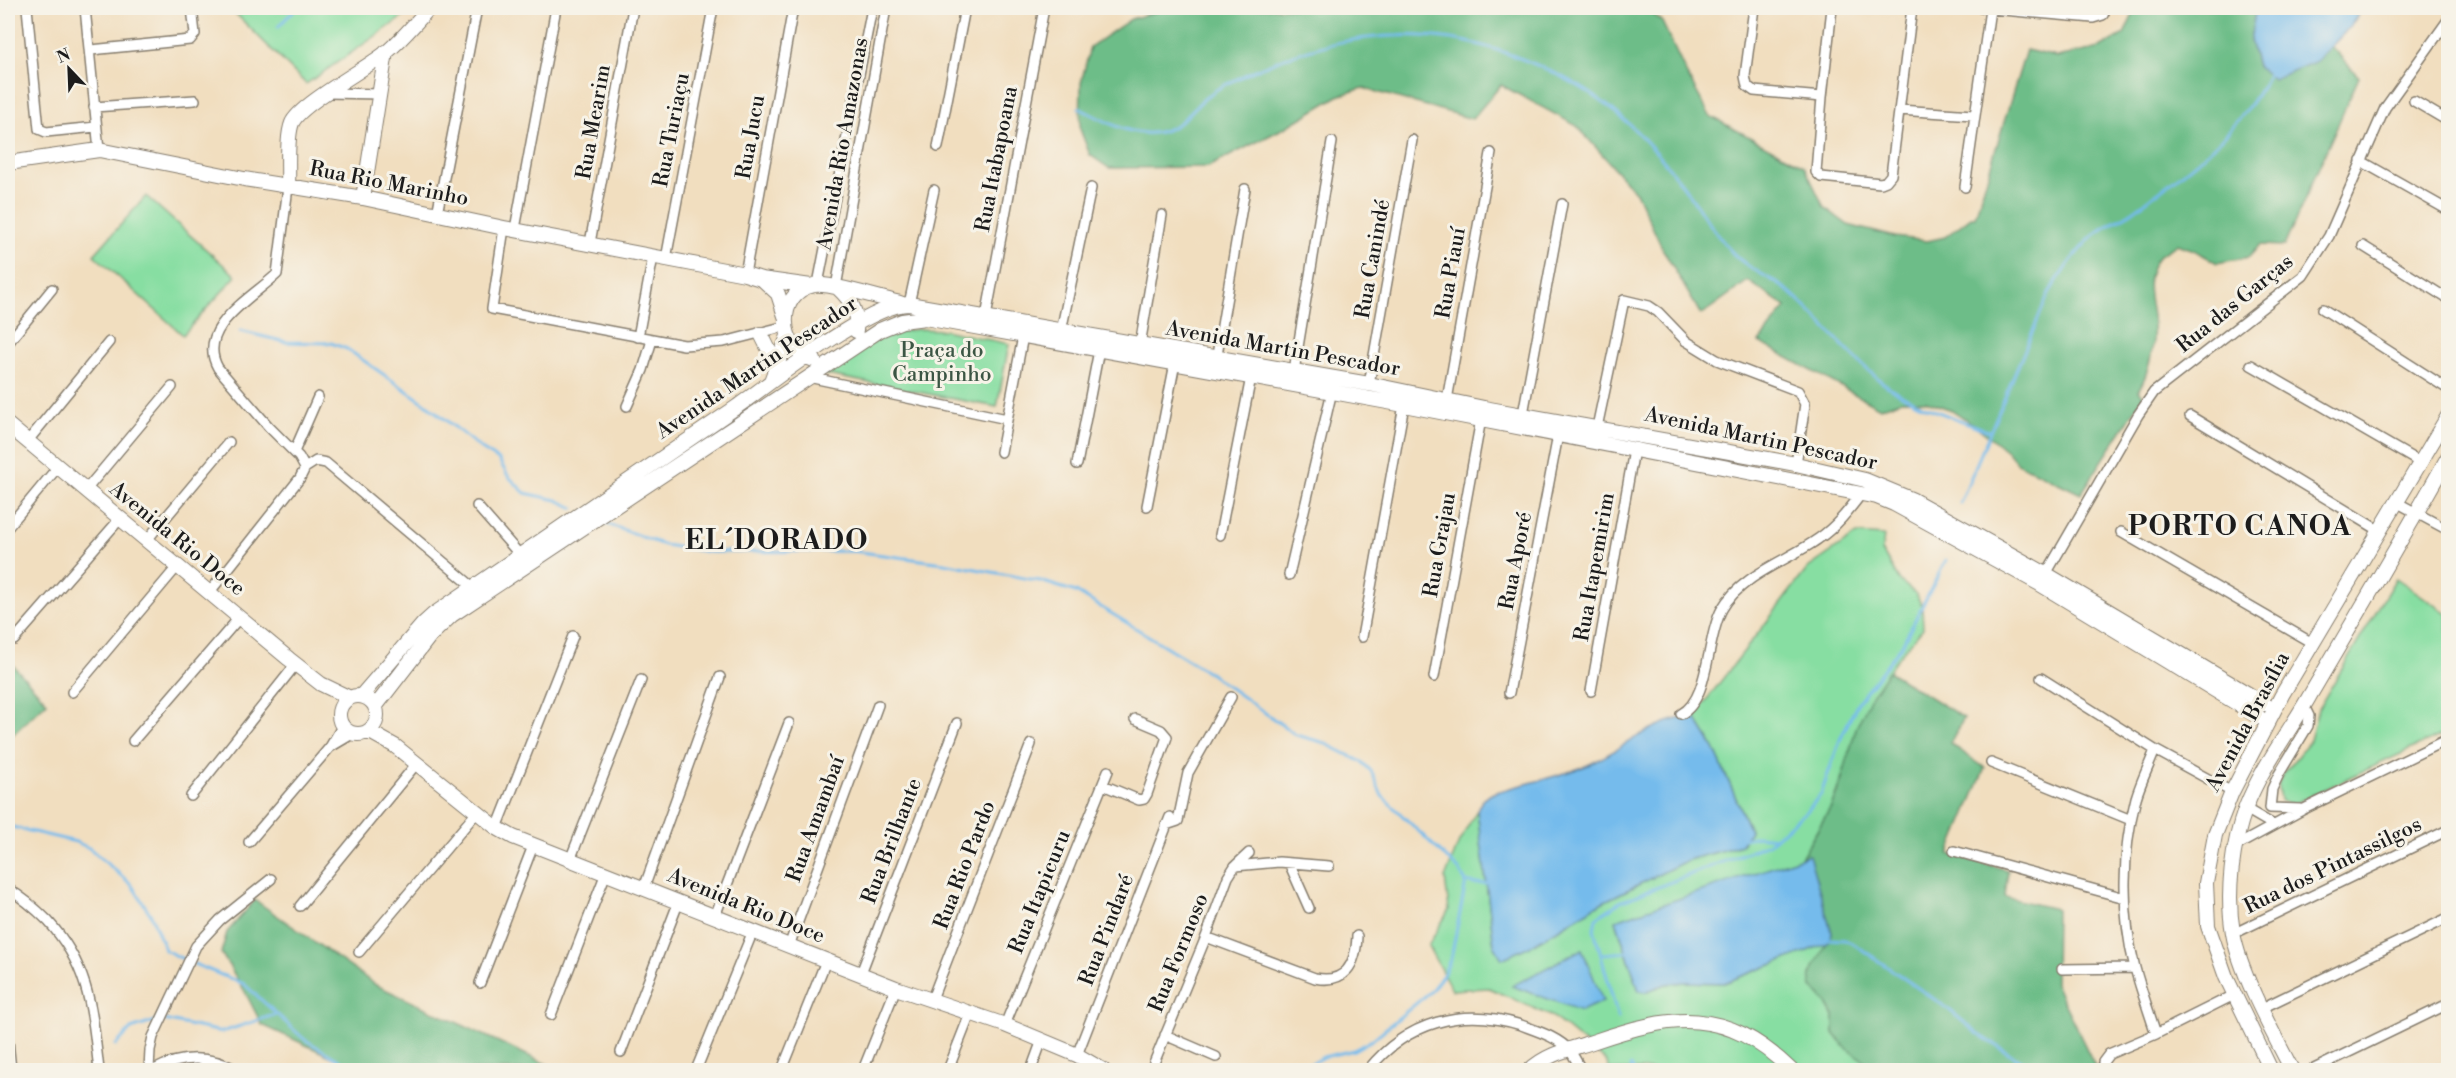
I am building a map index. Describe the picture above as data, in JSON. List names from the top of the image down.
{
  "streets": {
    "street": [
      "Rua Mearim",
      "Rua Turiaçu",
      "Rua Jucu",
      "Avenida Rio Amazonas",
      "Rua Itabapoana",
      "Rua Rio Marinho",
      "Rua Canindé",
      "Rua Piauí",
      "Rua das Garças",
      "Avenida Martin Pescador",
      "Avenida Rio Doce",
      "Rua Grajau",
      "Rua Aporé",
      "Rua Itapemirim",
      "Avenida Brasília",
      "Rua Amambaí",
      "Rua Brilhante",
      "Rua Rio Pardo",
      "Rua dos Pintassilgos",
      "Rua Itapicuru",
      "Rua Pindaré",
      "Rua Formoso"
    ]
  },
  "crossings": [
    ["Rua Mearim", "Rua Rio Marinho"],
    ["Rua Turiaçu", "Rua Rio Marinho"],
    ["Rua Jucu", "Rua Rio Marinho"],
    ["Avenida Rio Amazonas", "Rua Rio Marinho"],
    ["Avenida Rio Amazonas", "Avenida Martin Pescador"],
    ["Rua Itabapoana", "Avenida Martin Pescador"],
    ["Rua Rio Marinho", "Avenida Martin Pescador"],
    ["Rua Canindé", "Avenida Martin Pescador"],
    ["Rua Piauí", "Avenida Martin Pescador"],
    ["Rua das Garças", "Avenida Martin Pescador"],
    ["Avenida Martin Pescador", "Avenida Rio Doce"],
    ["Avenida Martin Pescador", "Rua Grajau"],
    ["Avenida Martin Pescador", "Rua Aporé"],
    ["Avenida Martin Pescador", "Rua Itapemirim"],
    ["Avenida Rio Doce", "Rua Amambaí"],
    ["Avenida Rio Doce", "Rua Brilhante"],
    ["Avenida Rio Doce", "Rua Rio Pardo"],
    ["Avenida Rio Doce", "Rua Itapicuru"],
    ["Avenida Rio Doce", "Rua Pindaré"],
    ["Avenida Brasília", "Rua dos Pintassilgos"]
  ],
  "districts": ["PORTO CANOA", "EL´DORADO"],
  "parks": ["Praça do Campinho"],
  "north": "top left"
}
